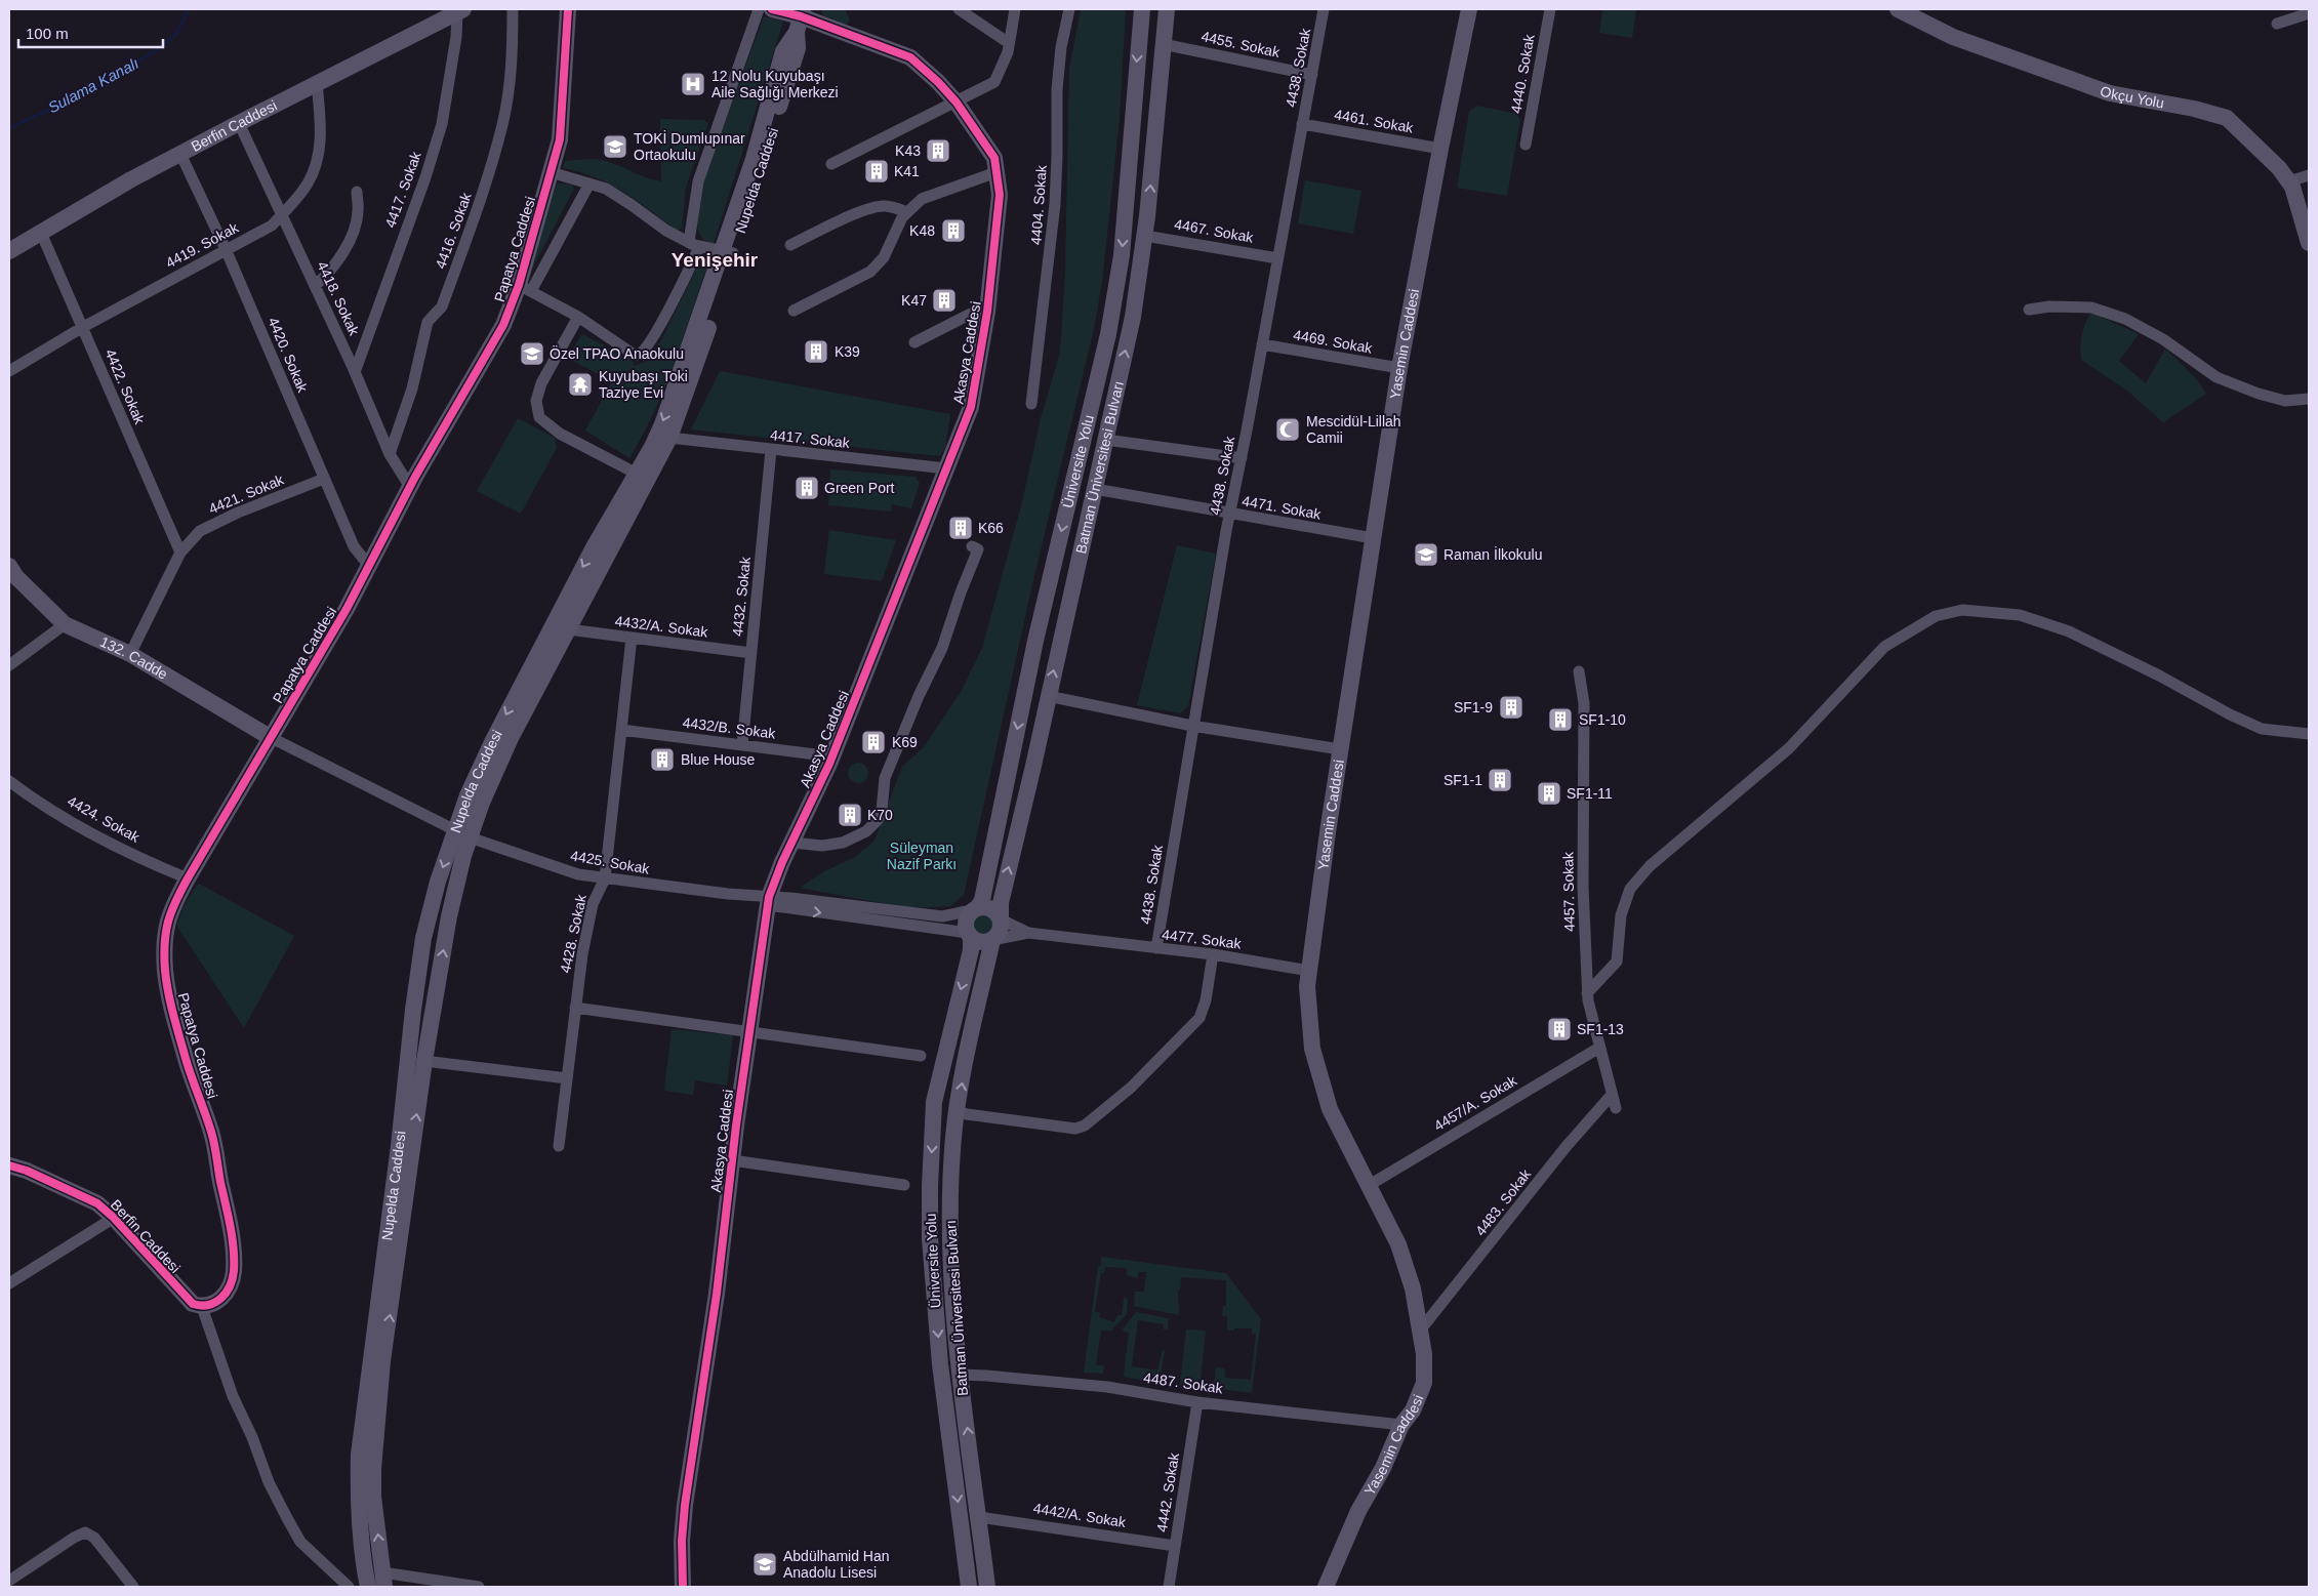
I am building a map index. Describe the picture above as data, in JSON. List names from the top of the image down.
{
  "streets": {
    "street": [
      "4455. Sokak",
      "4438. Sokak",
      "4440. Sokak",
      "Okçu Yolu",
      "4461. Sokak",
      "Berfin Caddesi",
      "Nupelda Caddesi",
      "4417. Sokak",
      "4404. Sokak",
      "4416. Sokak",
      "4467. Sokak",
      "4419. Sokak",
      "Papatya Caddesi",
      "4418. Sokak",
      "4469. Sokak",
      "Yasemin Caddesi",
      "Akasya Caddesi",
      "4420. Sokak",
      "4422. Sokak",
      "Üniversite Yolu",
      "Batman Üniversitesi Bulvarı",
      "4421. Sokak",
      "4471. Sokak",
      "4432. Sokak",
      "4432/A. Sokak",
      "132. Cadde",
      "4432/B. Sokak",
      "4424. Sokak",
      "4425. Sokak",
      "4457. Sokak",
      "4428. Sokak",
      "4477. Sokak",
      "4457/A. Sokak",
      "4483. Sokak",
      "4487. Sokak",
      "4442. Sokak",
      "4442/A. Sokak"
    ]
  },
  "crossings": [
    ["4455. Sokak", "4438. Sokak"],
    ["4455. Sokak", "Batman Üniversitesi Bulvarı"],
    ["4438. Sokak", "4461. Sokak"],
    ["4438. Sokak", "4467. Sokak"],
    ["4438. Sokak", "4469. Sokak"],
    ["4438. Sokak", "4471. Sokak"],
    ["4438. Sokak", "4477. Sokak"],
    ["4461. Sokak", "Yasemin Caddesi"],
    ["Berfin Caddesi", "4417. Sokak"],
    ["Berfin Caddesi", "4419. Sokak"],
    ["Berfin Caddesi", "Papatya Caddesi"],
    ["Berfin Caddesi", "4418. Sokak"],
    ["Berfin Caddesi", "4420. Sokak"],
    ["Berfin Caddesi", "4422. Sokak"],
    ["Nupelda Caddesi", "4417. Sokak"],
    ["Nupelda Caddesi", "Akasya Caddesi"],
    ["Nupelda Caddesi", "4432/A. Sokak"],
    ["Nupelda Caddesi", "4425. Sokak"],
    ["4417. Sokak", "4418. Sokak"],
    ["4417. Sokak", "Akasya Caddesi"],
    ["4417. Sokak", "4432. Sokak"],
    ["4416. Sokak", "4418. Sokak"],
    ["4467. Sokak", "Batman Üniversitesi Bulvarı"],
    ["4419. Sokak", "4418. Sokak"],
    ["4419. Sokak", "4420. Sokak"],
    ["4419. Sokak", "4422. Sokak"],
    ["Papatya Caddesi", "4418. Sokak"],
    ["Papatya Caddesi", "4420. Sokak"],
    ["Papatya Caddesi", "132. Cadde"],
    ["Papatya Caddesi", "4424. Sokak"],
    ["Papatya Caddesi", "4425. Sokak"],
    ["4469. Sokak", "Yasemin Caddesi"],
    ["Yasemin Caddesi", "4471. Sokak"],
    ["Yasemin Caddesi", "4477. Sokak"],
    ["Yasemin Caddesi", "4457/A. Sokak"],
    ["Yasemin Caddesi", "4483. Sokak"],
    ["Yasemin Caddesi", "4487. Sokak"],
    ["Akasya Caddesi", "4432/B. Sokak"],
    ["Akasya Caddesi", "4425. Sokak"],
    ["4420. Sokak", "4421. Sokak"],
    ["4422. Sokak", "4421. Sokak"],
    ["Üniversite Yolu", "Batman Üniversitesi Bulvarı"],
    ["Üniversite Yolu", "4425. Sokak"],
    ["Batman Üniversitesi Bulvarı", "4471. Sokak"],
    ["Batman Üniversitesi Bulvarı", "4425. Sokak"],
    ["Batman Üniversitesi Bulvarı", "4487. Sokak"],
    ["Batman Üniversitesi Bulvarı", "4442/A. Sokak"],
    ["4421. Sokak", "132. Cadde"],
    ["4432. Sokak", "4432/A. Sokak"],
    ["4432. Sokak", "4432/B. Sokak"],
    ["4432/A. Sokak", "4428. Sokak"],
    ["132. Cadde", "4425. Sokak"],
    ["4432/B. Sokak", "4428. Sokak"],
    ["4425. Sokak", "4428. Sokak"],
    ["4457. Sokak", "4457/A. Sokak"],
    ["4457. Sokak", "4483. Sokak"],
    ["4487. Sokak", "4442. Sokak"],
    ["4442. Sokak", "4442/A. Sokak"]
  ],
  "one_way": ["Üniversite Yolu", "Batman Üniversitesi Bulvarı"],
  "districts": ["Yenişehir"],
  "water": ["Sulama Kanalı"],
  "parks": ["Süleyman Nazif Parkı"],
  "places": {
    "hospital": ["12 Nolu Kuyubaşı Aile Sağlığı Merkezi"],
    "school or university": [
      "TOKİ Dumlupınar Ortaokulu",
      "Özel TPAO Anaokulu",
      "Raman İlkokulu",
      "Abdülhamid Han Anadolu Lisesi"
    ],
    "building": [
      "K43",
      "K41",
      "K48",
      "K47",
      "K39",
      "Green Port",
      "K66",
      "SF1-9",
      "SF1-10",
      "K69",
      "Blue House",
      "SF1-1",
      "SF1-11",
      "K70",
      "SF1-13"
    ],
    "temple": ["Kuyubaşı Toki Taziye Evi"],
    "mosque": ["Mescidül-Lillah Camii"]
  },
  "scale_bar": "100 m"
}
